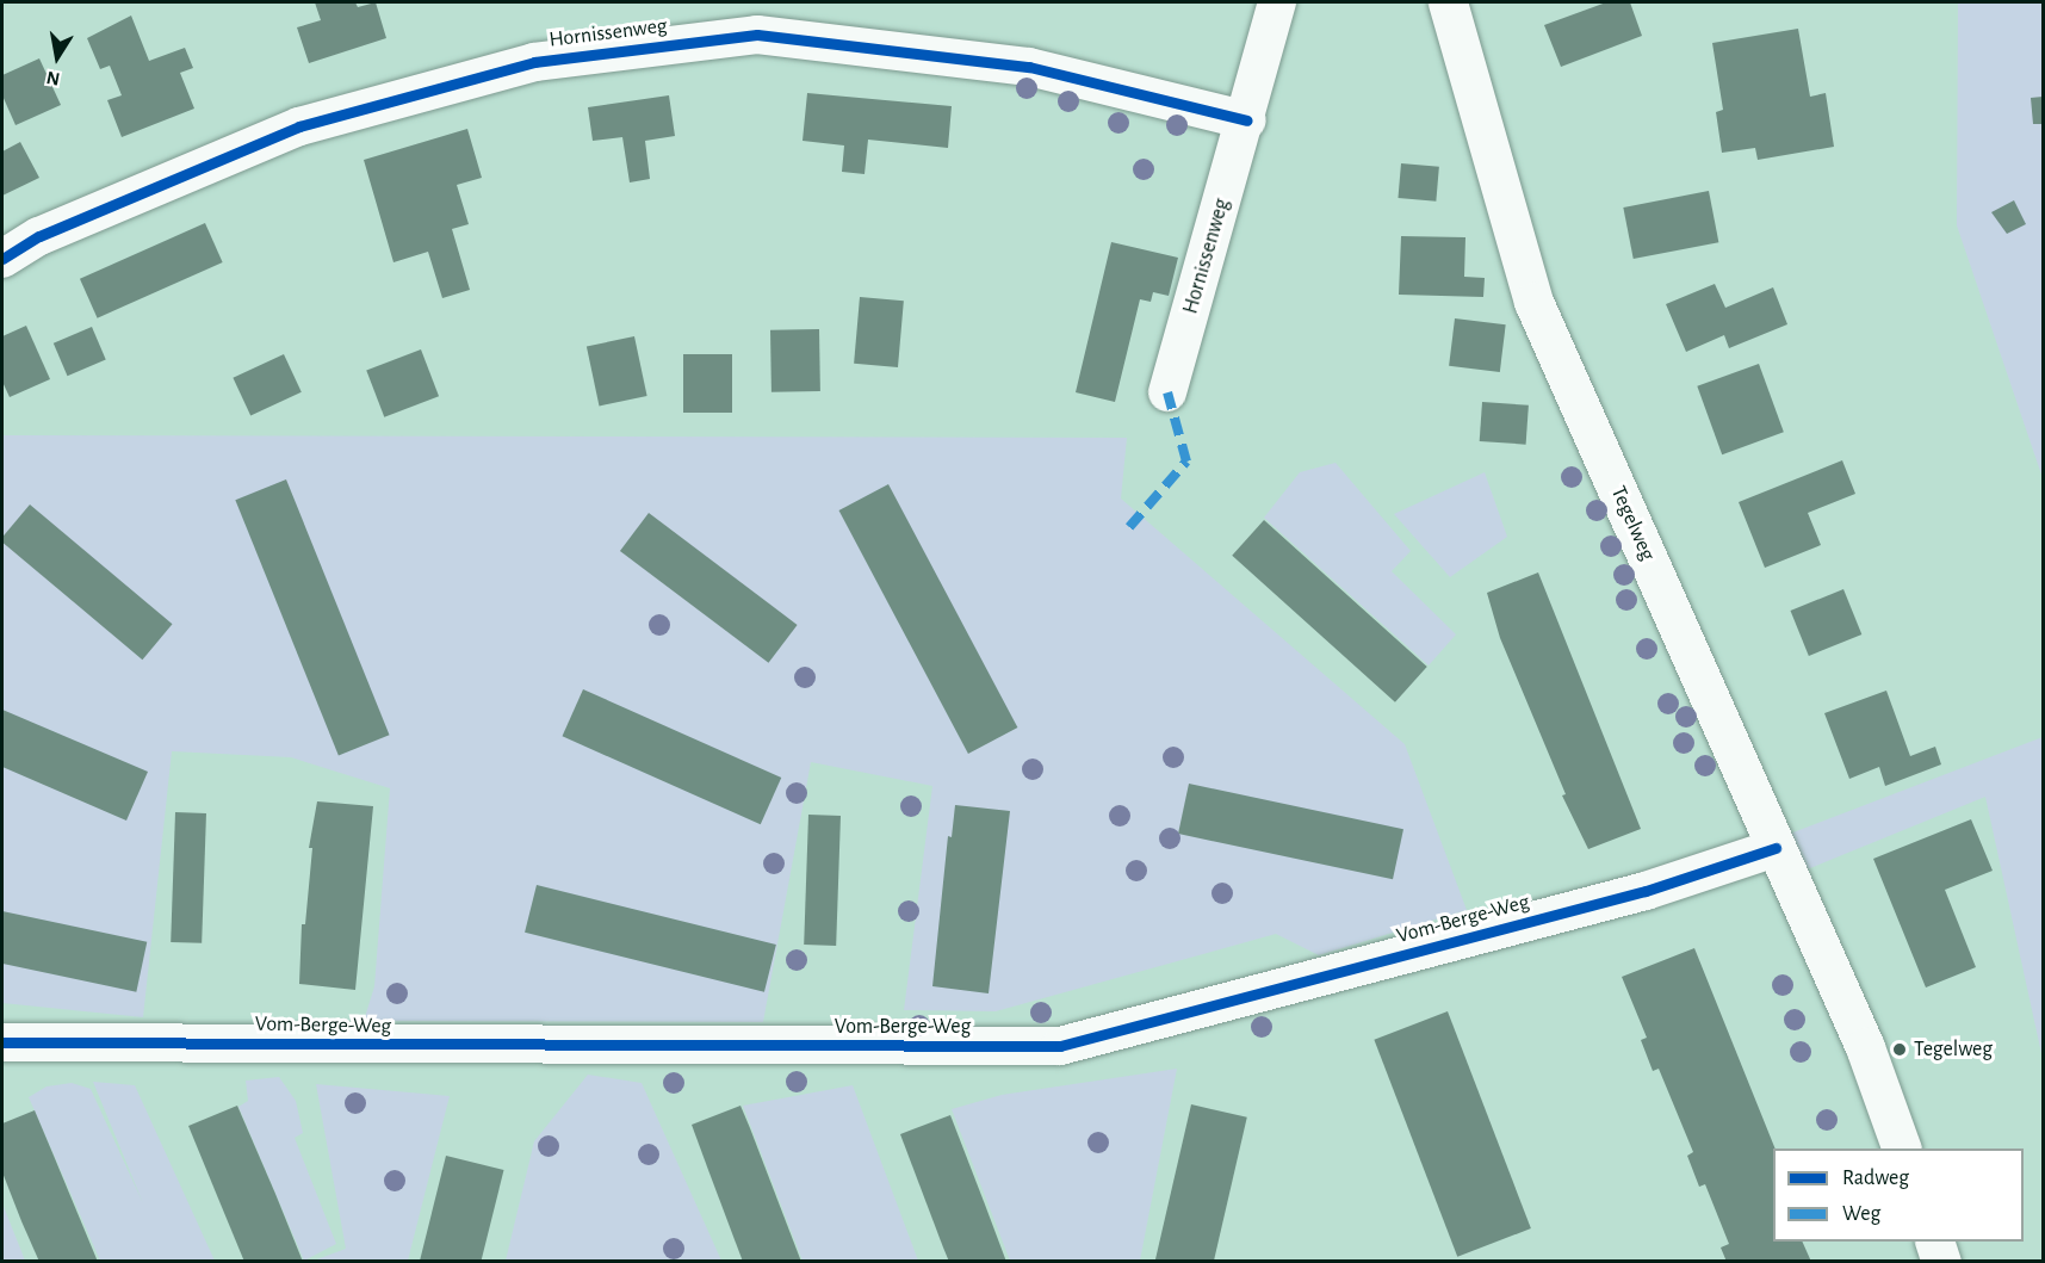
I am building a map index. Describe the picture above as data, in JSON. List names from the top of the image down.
{
  "streets": {
    "street": ["Hornissenweg", "Tegelweg", "Vom-Berge-Weg"]
  },
  "crossings": [
    ["Tegelweg", "Vom-Berge-Weg"]
  ],
  "places": ["Tegelweg"],
  "legend": ["Radweg", "Weg"],
  "north": "bottom"
}
